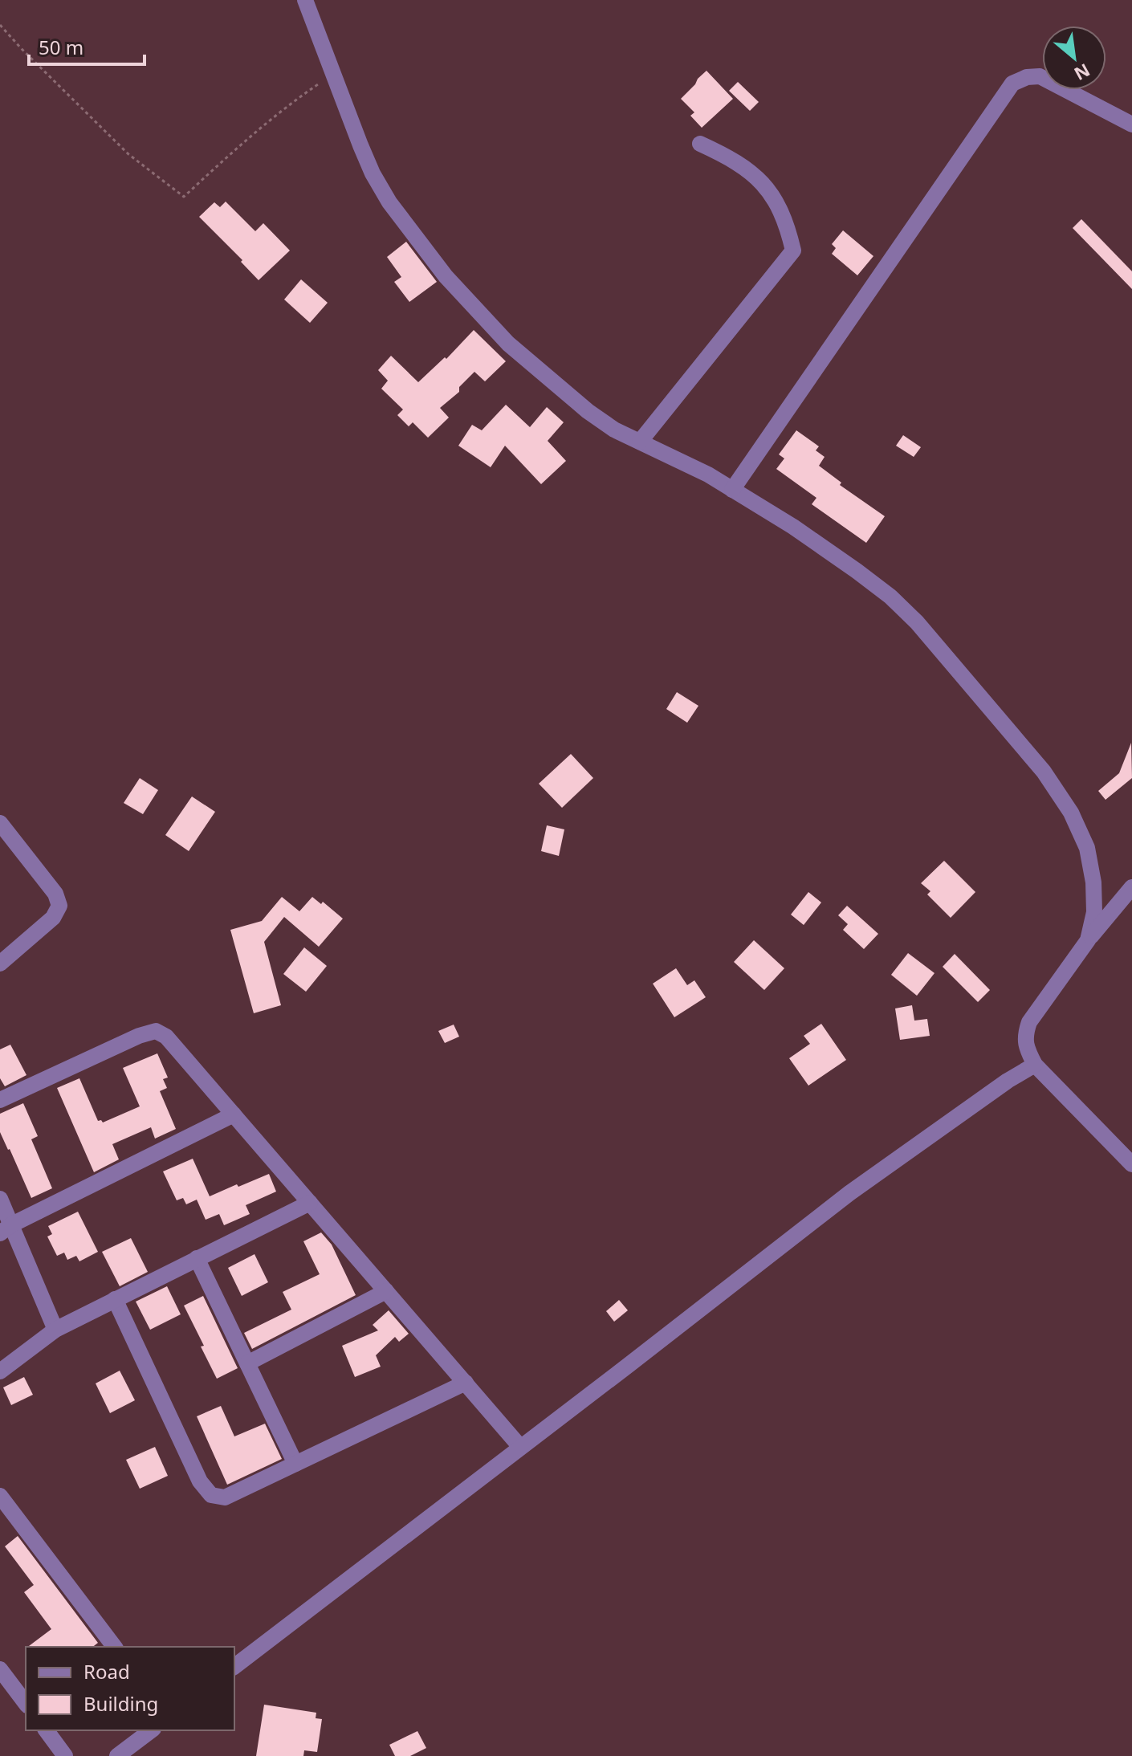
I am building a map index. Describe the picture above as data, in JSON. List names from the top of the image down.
{
  "legend": ["Road", "Building"],
  "scale_bar": "50 m",
  "north": "bottom right"
}
